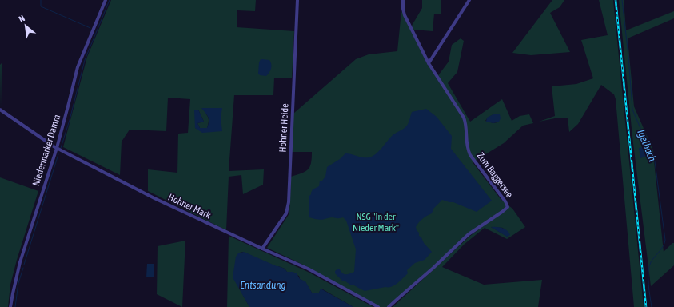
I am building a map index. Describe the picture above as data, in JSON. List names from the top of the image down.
{
  "streets": {
    "street": [
      "Hohner Heide",
      "Niedermarker Damm",
      "Zum Baggersee",
      "Hohner Mark"
    ]
  },
  "crossings": [
    ["Hohner Heide", "Hohner Mark"],
    ["Niedermarker Damm", "Hohner Mark"]
  ],
  "water": ["Igelbach", "Entsandung"],
  "parks": ["NSG \"In der Nieder Mark\""],
  "north": "top left"
}
